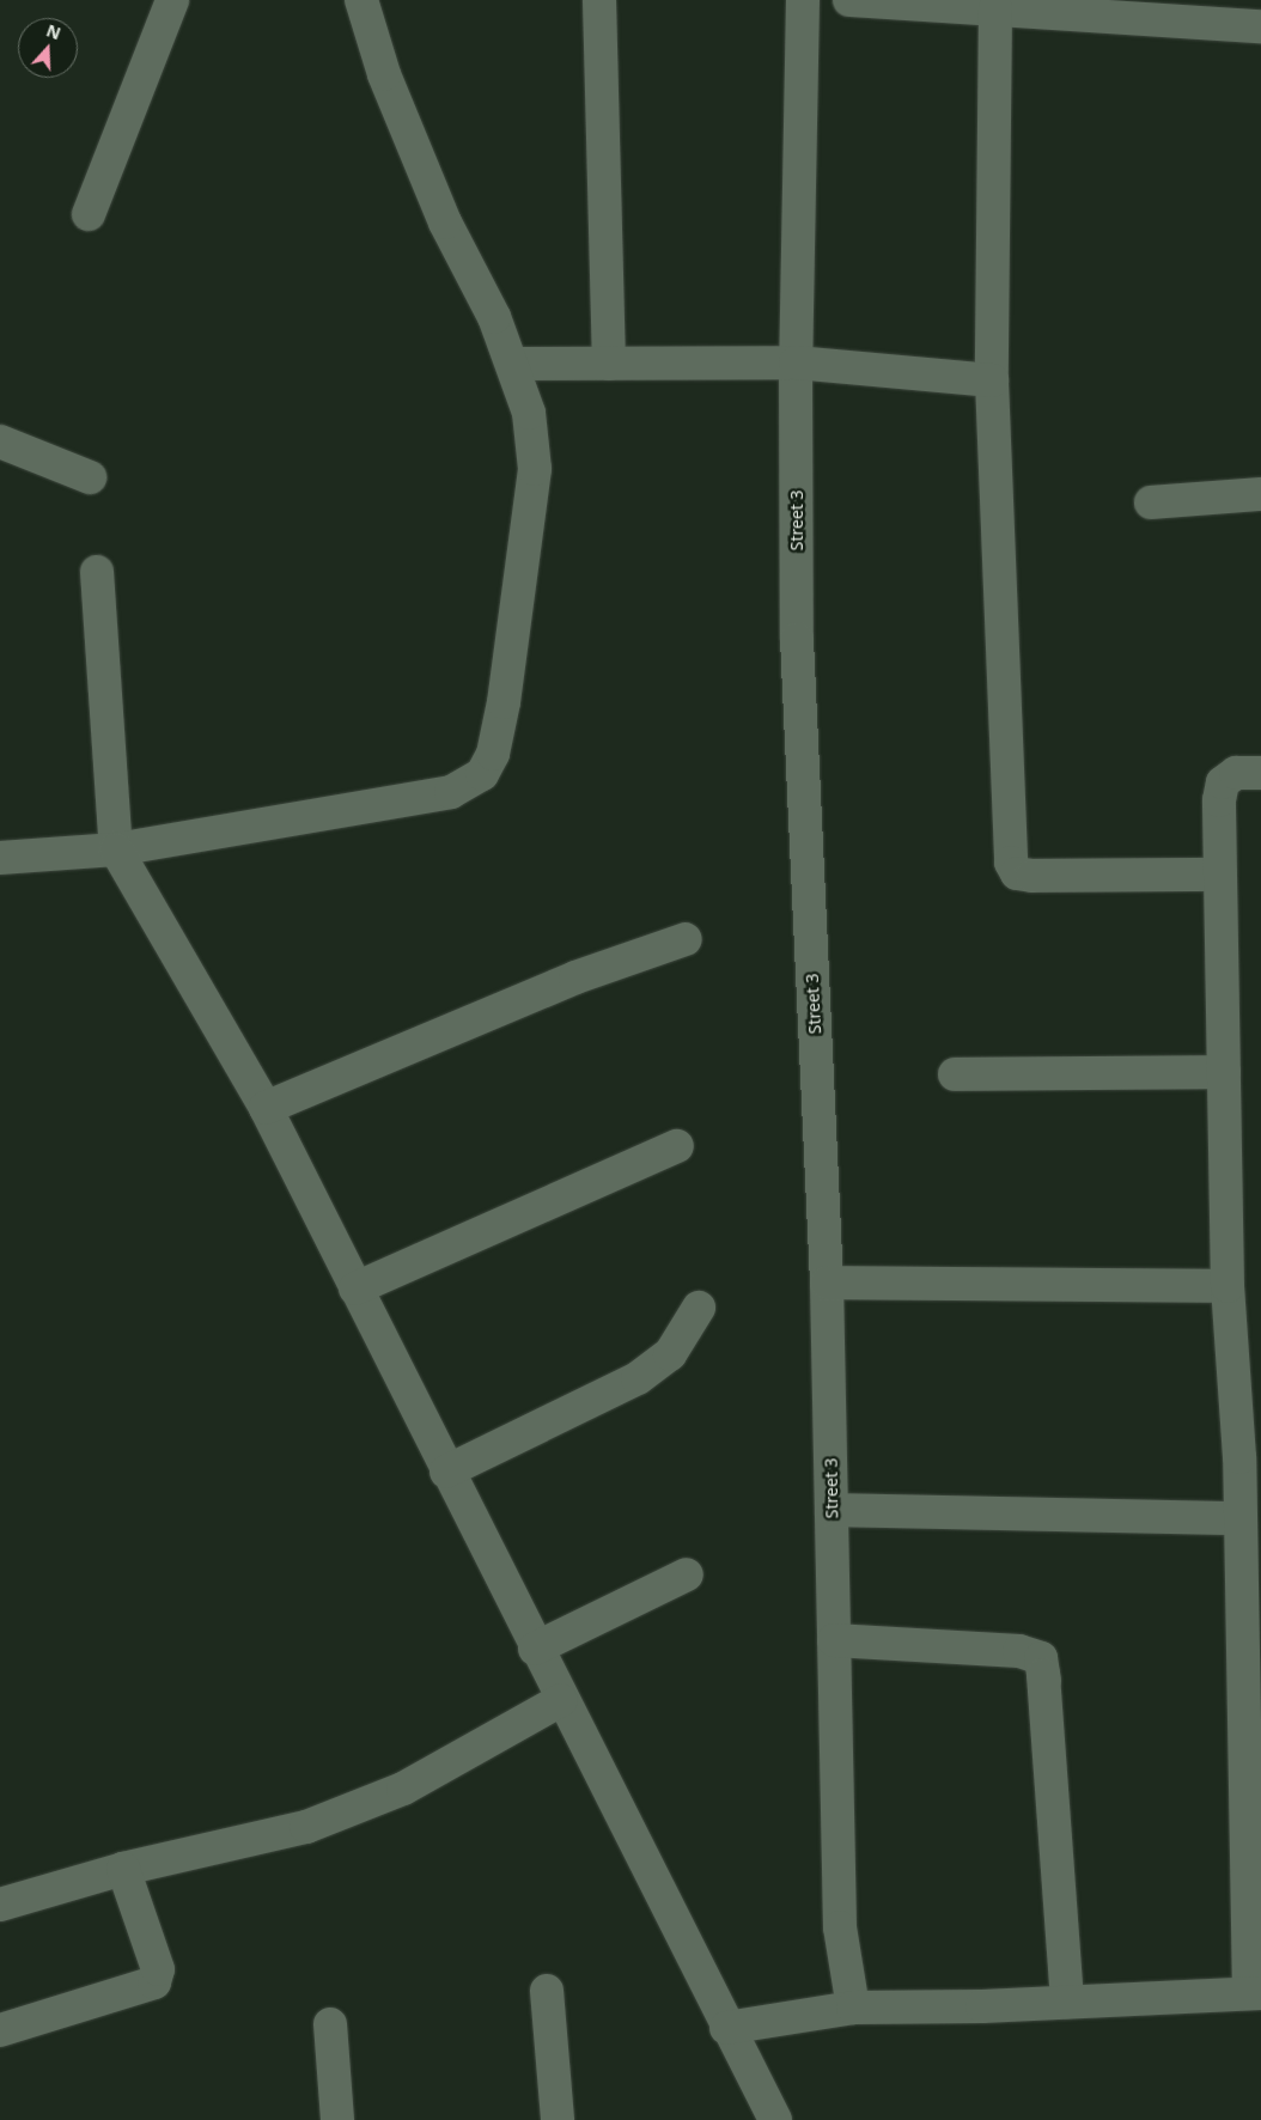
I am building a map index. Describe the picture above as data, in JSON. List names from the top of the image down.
{
  "streets": {
    "street": ["Street 3"]
  },
  "north": "top"
}
